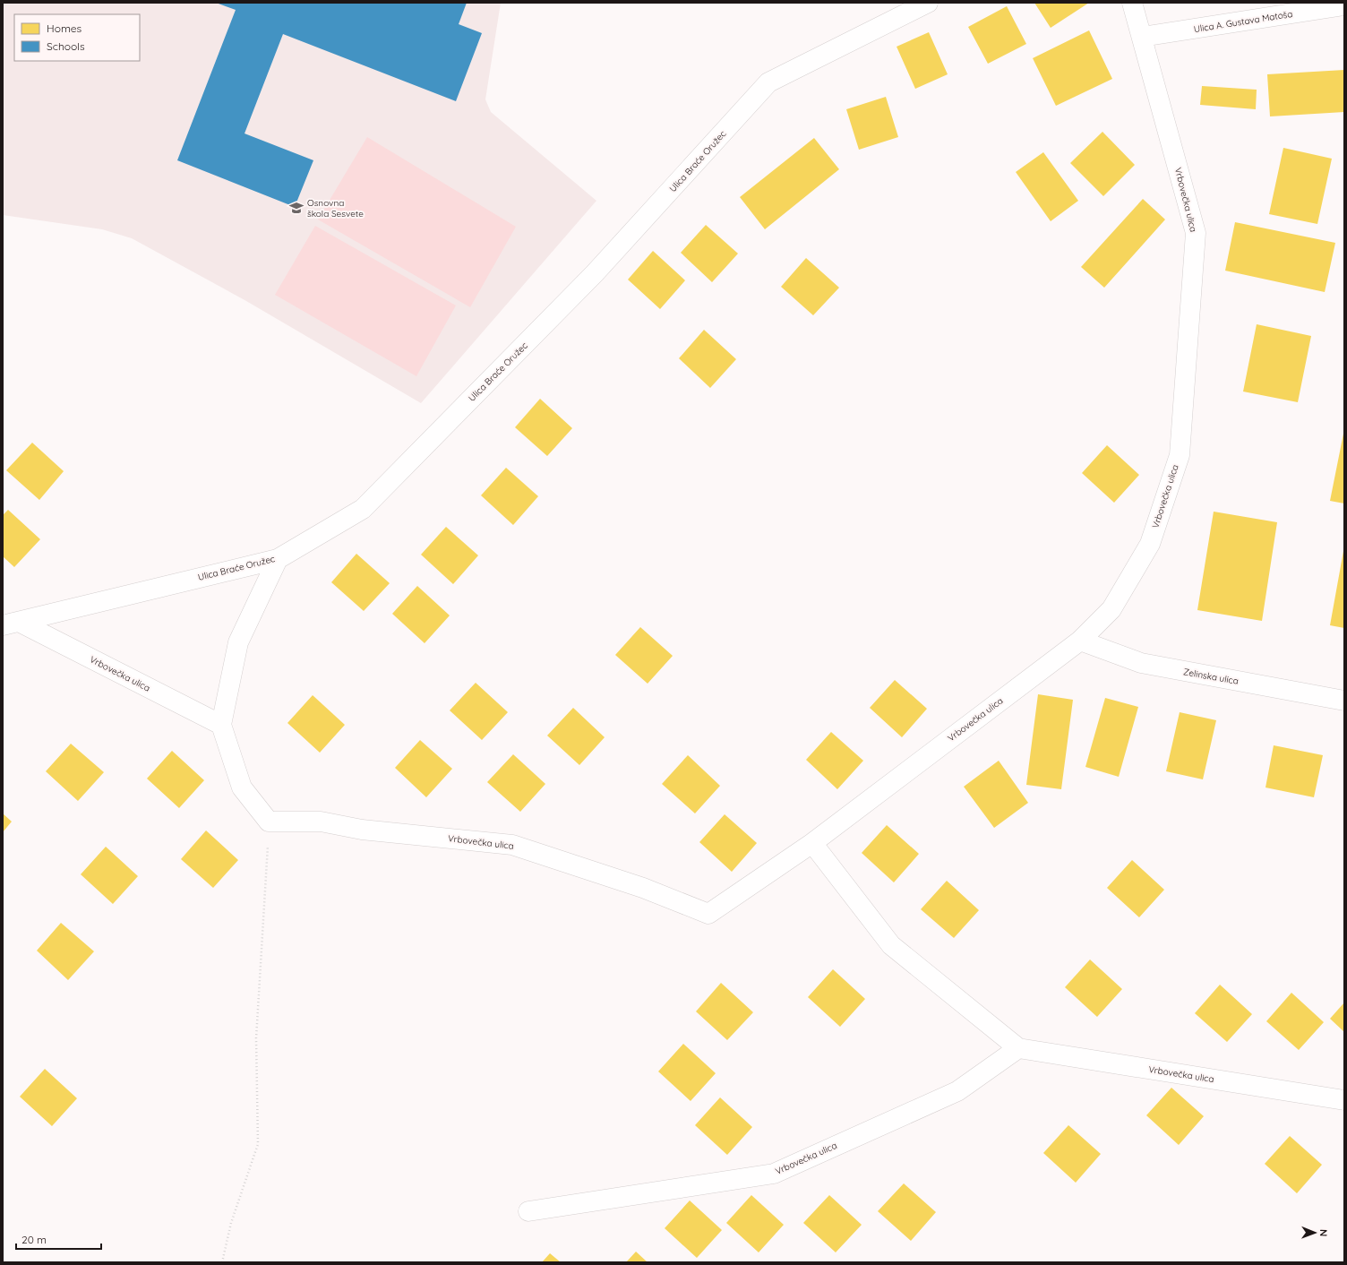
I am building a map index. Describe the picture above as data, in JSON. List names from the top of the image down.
{
  "streets": {
    "street": [
      "Ulica A. Gustava Matoša",
      "Ulica Braće Oružec",
      "Vrbovečka ulica",
      "Zelinska ulica"
    ]
  },
  "crossings": [
    ["Ulica A. Gustava Matoša", "Vrbovečka ulica"],
    ["Ulica Braće Oružec", "Vrbovečka ulica"],
    ["Vrbovečka ulica", "Zelinska ulica"]
  ],
  "places": {
    "school or university": ["Osnovna škola Sesvete"]
  },
  "legend": ["Homes", "Schools"],
  "scale_bar": "20 m",
  "north": "right"
}
